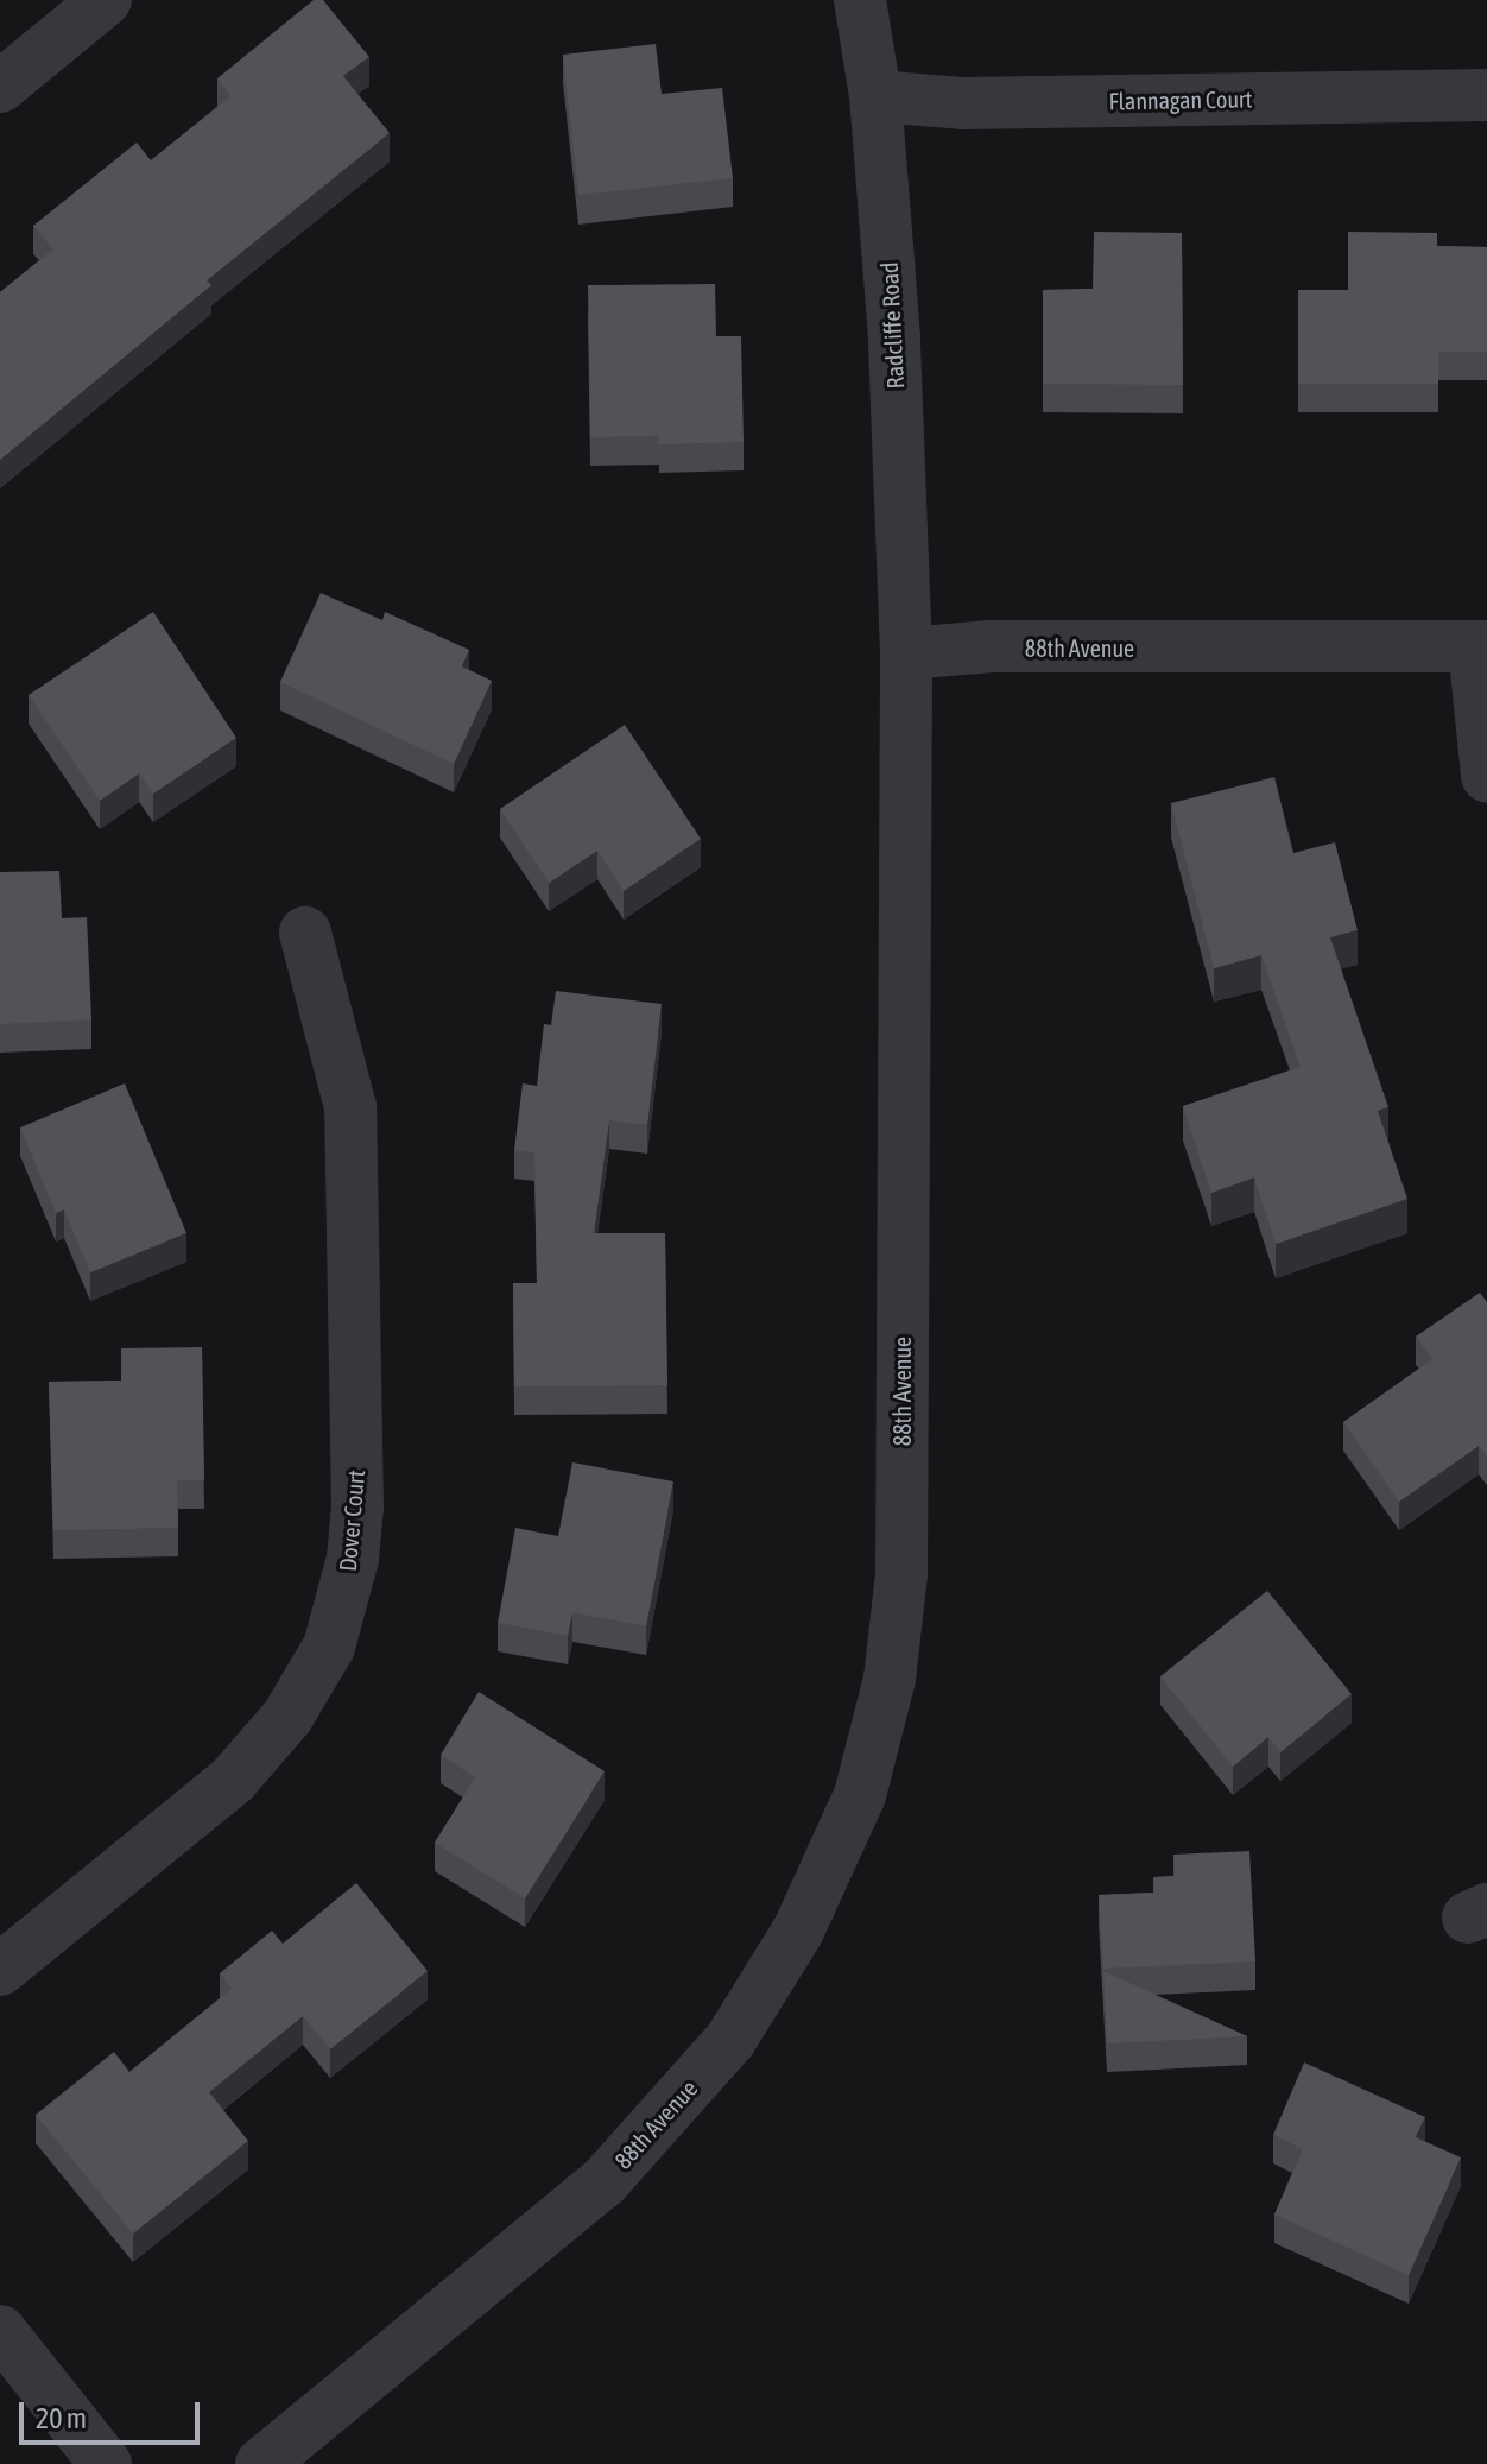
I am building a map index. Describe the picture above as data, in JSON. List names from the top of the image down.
{
  "streets": {
    "street": [
      "Flannagan Court",
      "Radcliffe Road",
      "88th Avenue",
      "Dover Court"
    ]
  },
  "crossings": [
    ["Flannagan Court", "Radcliffe Road"],
    ["Radcliffe Road", "88th Avenue"]
  ],
  "scale_bar": "20 m"
}
